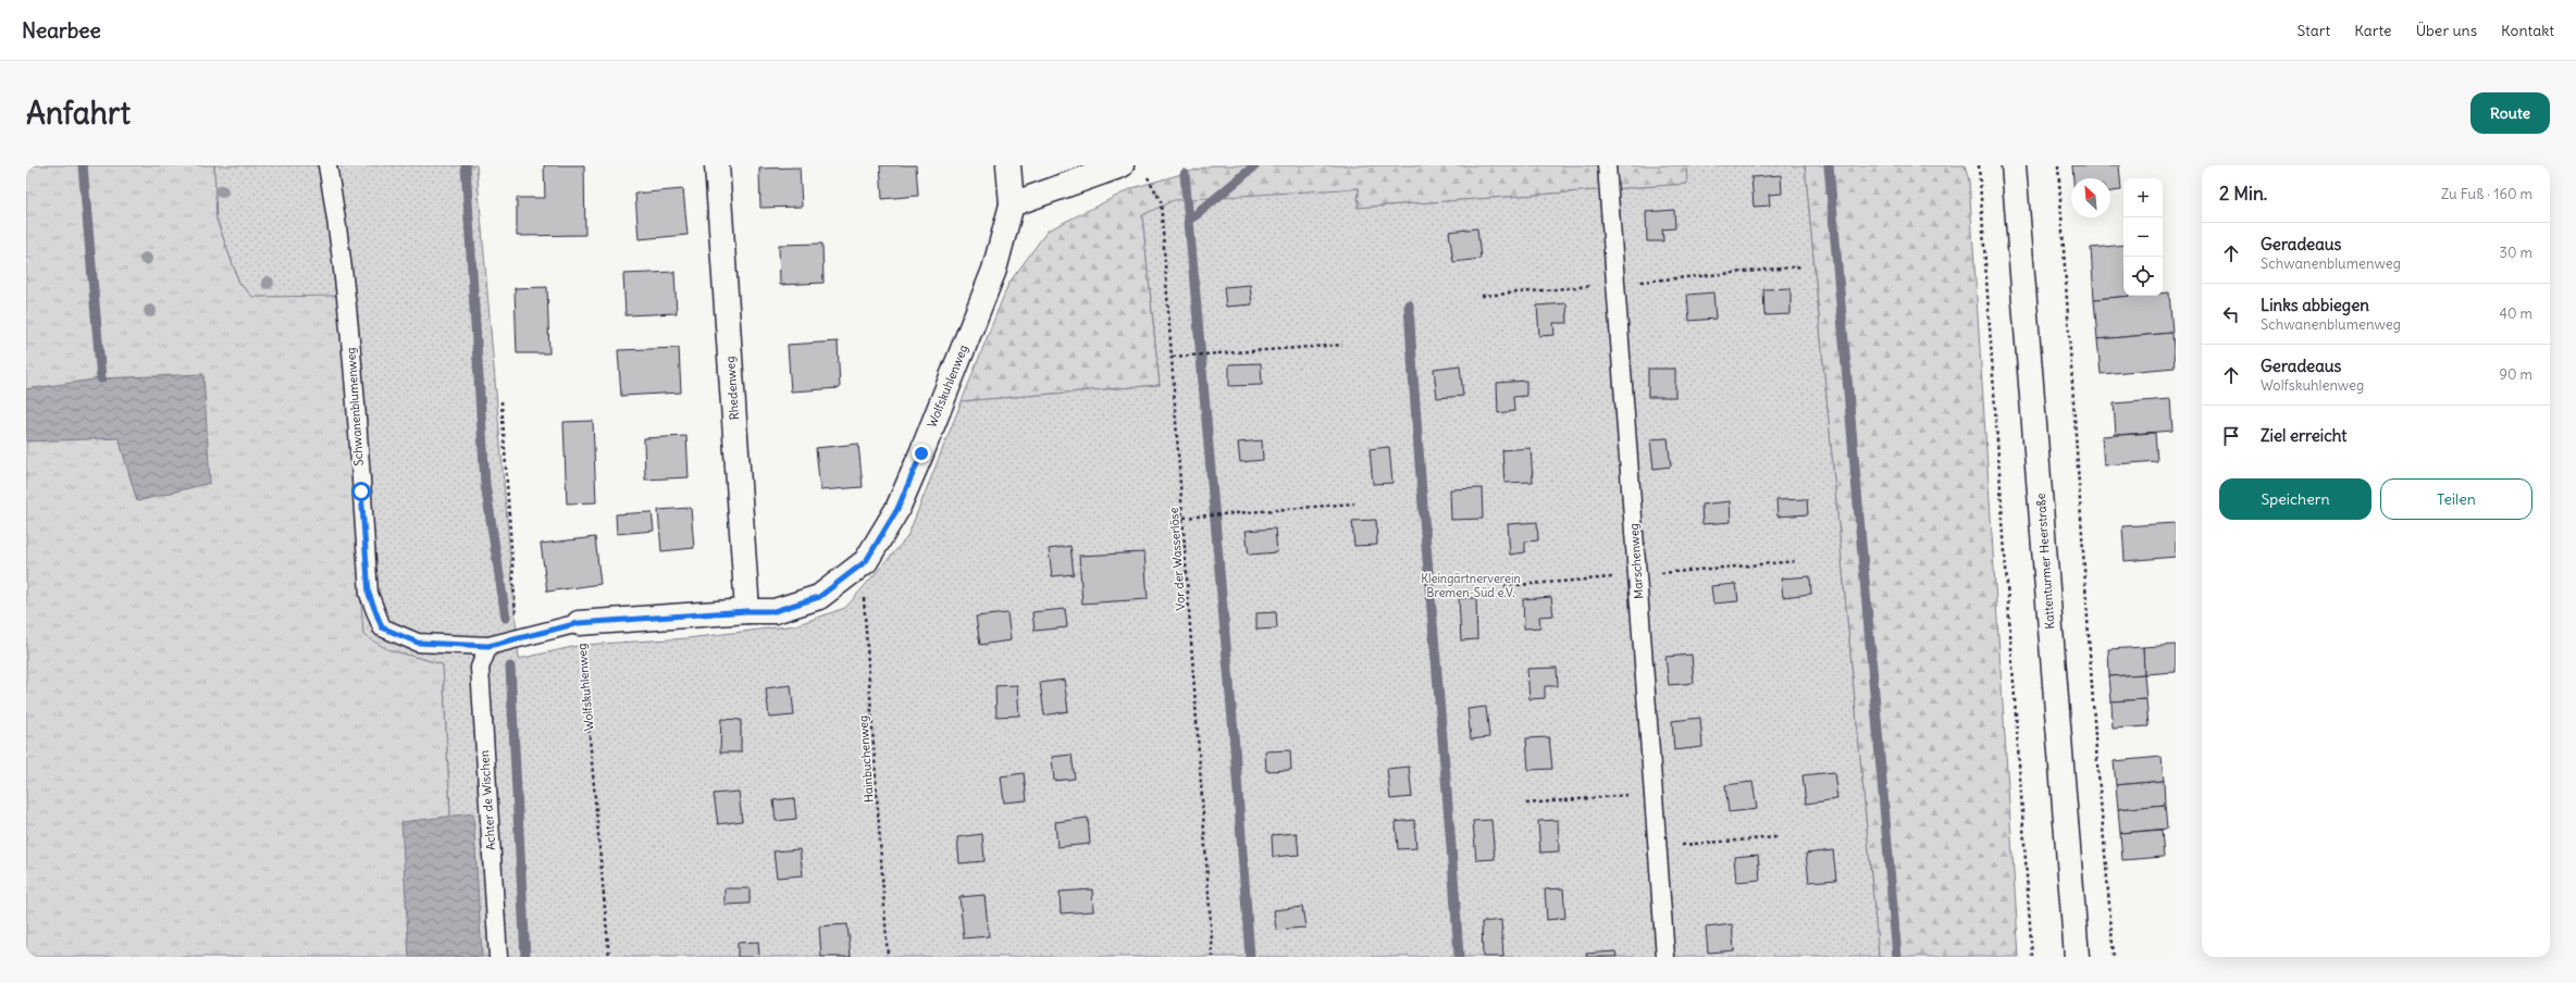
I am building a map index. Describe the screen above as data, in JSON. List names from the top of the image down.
{
  "streets": {
    "street": ["Wolfskuhlenweg", "Rhedenweg", "Kattenturmer Heerstraße"],
    "lane": ["Schwanenblumenweg", "Marschenweg", "Achter de Wischen"],
    "path": ["Vor der Wasserlöse", "Hainbuchenweg"]
  },
  "crossings": [
    ["Wolfskuhlenweg", "Rhedenweg"],
    ["Wolfskuhlenweg", "Schwanenblumenweg"],
    ["Wolfskuhlenweg", "Hainbuchenweg"],
    ["Schwanenblumenweg", "Achter de Wischen"]
  ],
  "parks": ["Kleingärtnerverein Bremen-Süd e.V."],
  "north": "top left",
  "page": {
    "header": "Nearbee",
    "nav": [
      "Start",
      "Karte",
      "Über uns",
      "Kontakt"
    ],
    "buttons": [
      "Route",
      ["Speichern", "Teilen"]
    ],
    "title": "Anfahrt",
    "heading": ["2 Min.", "Zu Fuß · 160 m"],
    "map_buttons": ["+", "−"],
    "list": [
      ["Geradeaus", "Schwanenblumenweg", "30 m"],
      ["Links abbiegen", "Schwanenblumenweg", "40 m"],
      ["Geradeaus", "Wolfskuhlenweg", "90 m"],
      "Ziel erreicht"
    ]
  }
}
